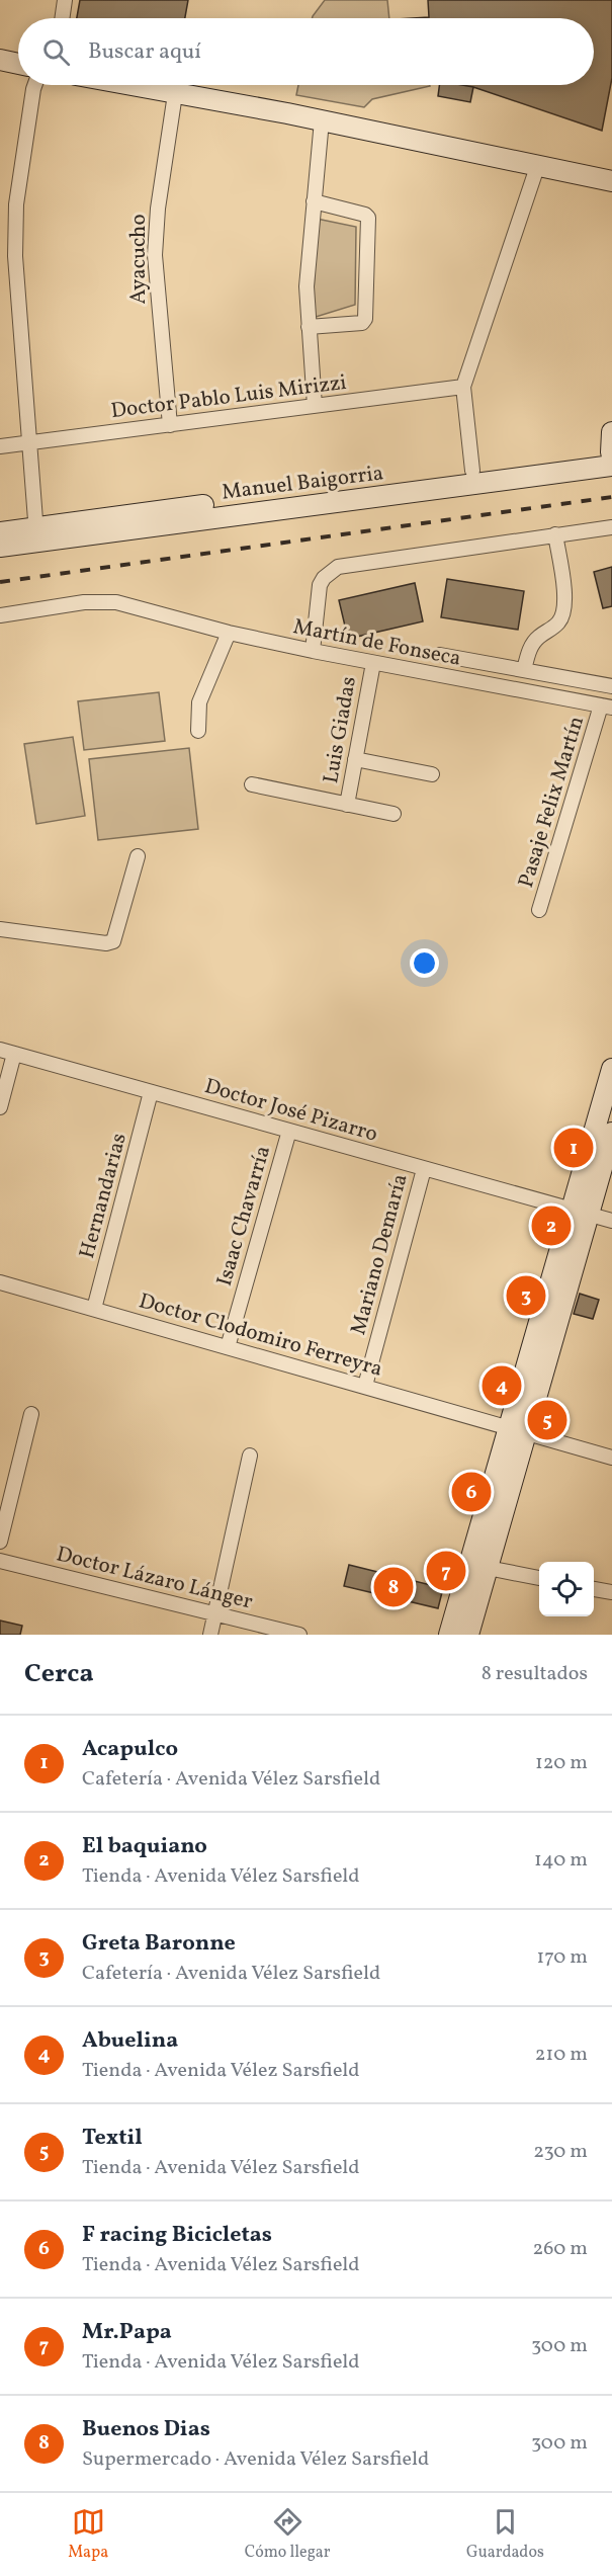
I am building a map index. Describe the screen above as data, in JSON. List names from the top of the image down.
{
  "streets": {
    "main road": ["Manuel Baigorria"],
    "street": [
      "Ayacucho",
      "Doctor Pablo Luis Mirizzi",
      "Martín de Fonseca",
      "Luis Giadas",
      "Pasaje Felix Martín",
      "Doctor José Pizarro",
      "Hernandarias",
      "Isaac Chavarría",
      "Mariano Demaría",
      "Doctor Clodomiro Ferreyra",
      "Doctor Lázaro Lánger"
    ]
  },
  "crossings": [
    ["Ayacucho", "Doctor Pablo Luis Mirizzi"],
    ["Martín de Fonseca", "Luis Giadas"],
    ["Martín de Fonseca", "Pasaje Felix Martín"],
    ["Doctor José Pizarro", "Hernandarias"],
    ["Doctor José Pizarro", "Isaac Chavarría"],
    ["Doctor José Pizarro", "Mariano Demaría"],
    ["Hernandarias", "Doctor Clodomiro Ferreyra"],
    ["Isaac Chavarría", "Doctor Clodomiro Ferreyra"],
    ["Mariano Demaría", "Doctor Clodomiro Ferreyra"]
  ],
  "page": {
    "search": "Buscar aquí",
    "pins": [
      "1",
      "2",
      "3",
      "4",
      "5",
      "6",
      "7",
      "8"
    ],
    "heading": ["Cerca", "8 resultados"],
    "list": [
      {
        "mark": "1",
        "name": "Acapulco",
        "note": "Cafetería · Avenida Vélez Sarsfield",
        "value": "120 m"
      },
      {
        "mark": "2",
        "name": "El baquiano",
        "note": "Tienda · Avenida Vélez Sarsfield",
        "value": "140 m"
      },
      {
        "mark": "3",
        "name": "Greta Baronne",
        "note": "Cafetería · Avenida Vélez Sarsfield",
        "value": "170 m"
      },
      {
        "mark": "4",
        "name": "Abuelina",
        "note": "Tienda · Avenida Vélez Sarsfield",
        "value": "210 m"
      },
      {
        "mark": "5",
        "name": "Textil",
        "note": "Tienda · Avenida Vélez Sarsfield",
        "value": "230 m"
      },
      {
        "mark": "6",
        "name": "F racing Bicicletas",
        "note": "Tienda · Avenida Vélez Sarsfield",
        "value": "260 m"
      },
      {
        "mark": "7",
        "name": "Mr.Papa",
        "note": "Tienda · Avenida Vélez Sarsfield",
        "value": "300 m"
      },
      {
        "mark": "8",
        "name": "Buenos Dias",
        "note": "Supermercado · Avenida Vélez Sarsfield",
        "value": "300 m"
      }
    ],
    "nav": ["Mapa", "Cómo llegar", "Guardados"]
  }
}
